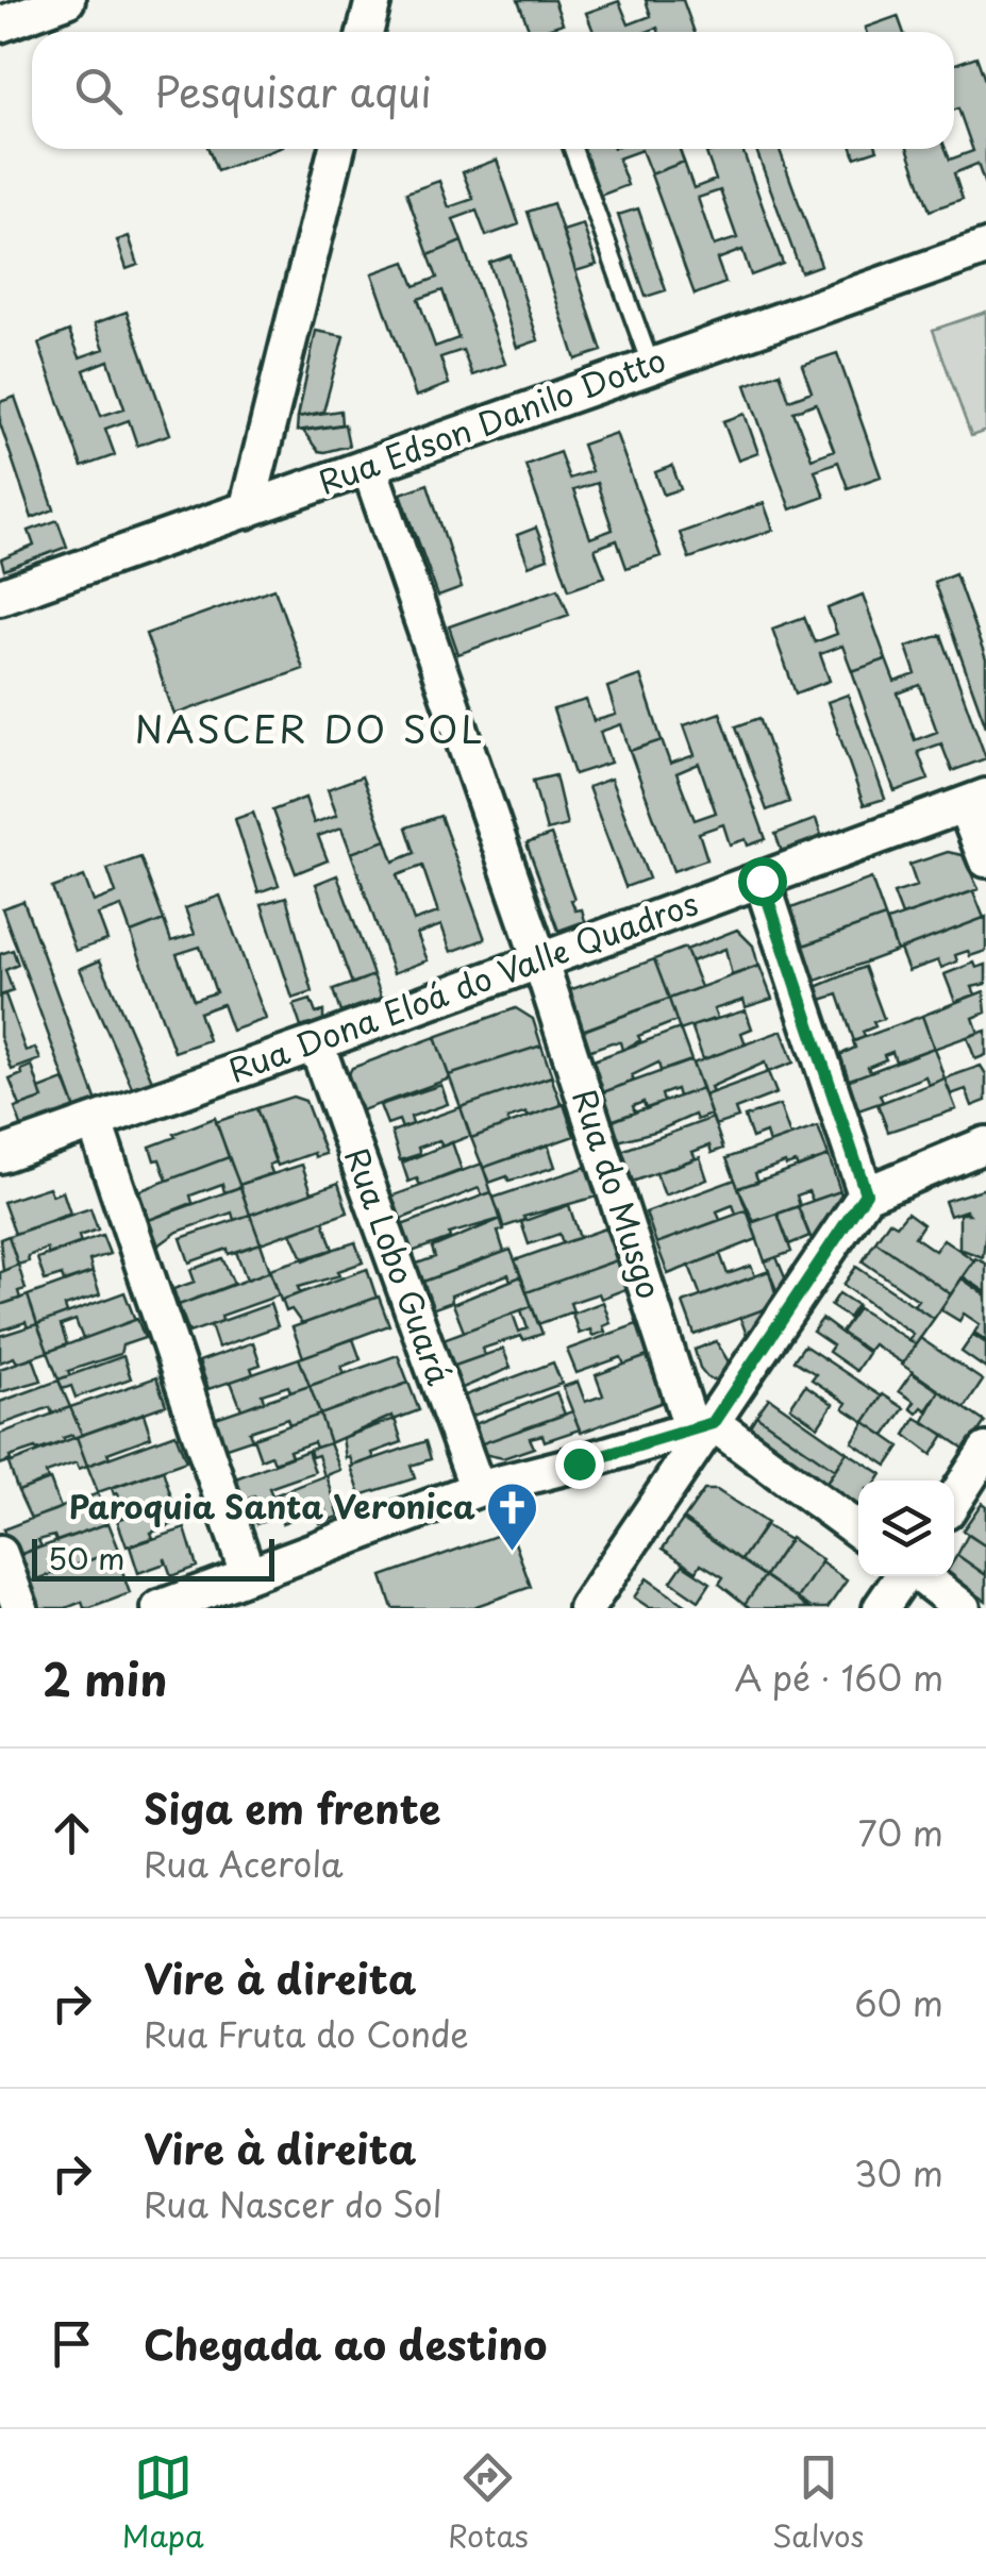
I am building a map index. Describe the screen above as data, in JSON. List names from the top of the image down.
{
  "streets": {
    "street": [
      "Rua Edson Danilo Dotto",
      "Rua Dona Eloá do Valle Quadros",
      "Rua do Musgo",
      "Rua Lobo Guará"
    ]
  },
  "crossings": [
    ["Rua Edson Danilo Dotto", "Rua do Musgo"],
    ["Rua Dona Eloá do Valle Quadros", "Rua do Musgo"],
    ["Rua Dona Eloá do Valle Quadros", "Rua Lobo Guará"]
  ],
  "districts": ["NASCER DO SOL"],
  "places": {
    "church": ["Paroquia Santa Veronica"]
  },
  "scale_bar": "50 m",
  "page": {
    "search": "Pesquisar aqui",
    "scale": "50 m",
    "heading": ["2 min", "A pé · 160 m"],
    "list": [
      ["Siga em frente", "Rua Acerola", "70 m"],
      ["Vire à direita", "Rua Fruta do Conde", "60 m"],
      ["Vire à direita", "Rua Nascer do Sol", "30 m"],
      "Chegada ao destino"
    ],
    "nav": ["Mapa", "Rotas", "Salvos"]
  }
}
